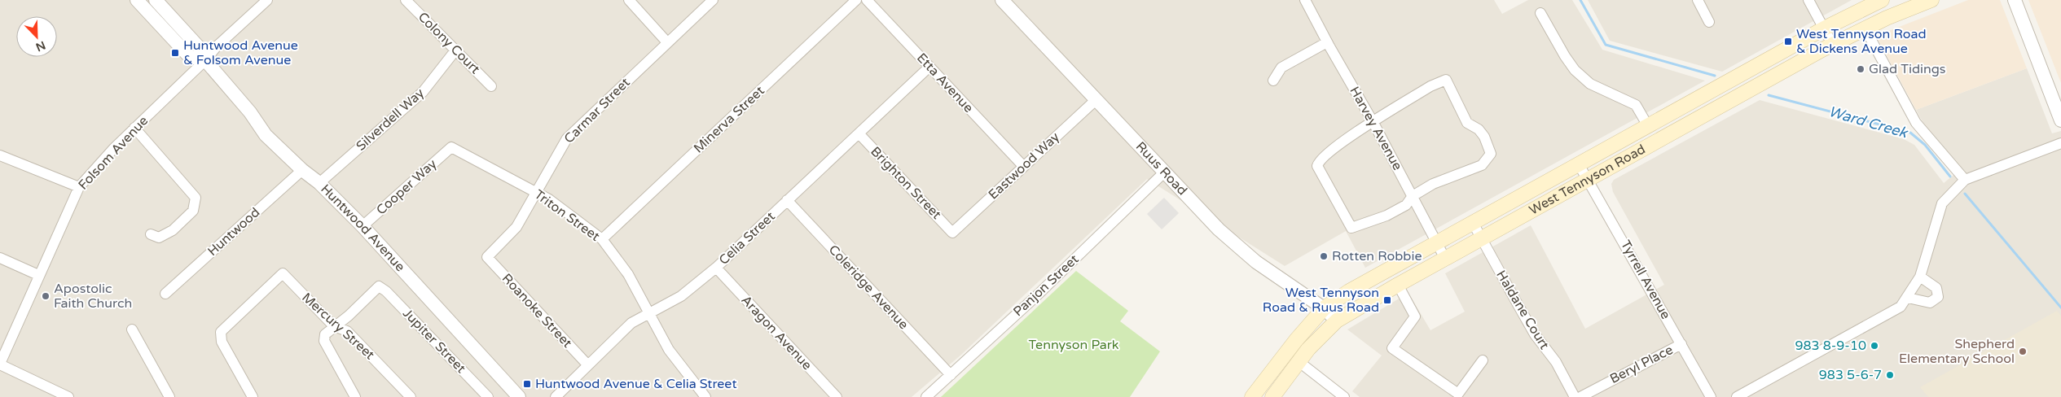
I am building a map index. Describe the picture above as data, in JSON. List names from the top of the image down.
{
  "streets": {
    "main road": ["West Tennyson Road"],
    "street": [
      "Colony Court",
      "Etta Avenue",
      "Carmar Street",
      "Silverdell Way",
      "Minerva Street",
      "Harvey Avenue",
      "Folsom Avenue",
      "Eastwood Way",
      "Ruus Road",
      "Brighton Street",
      "Cooper Way",
      "Triton Street",
      "Huntwood Avenue",
      "Huntwood",
      "Celia Street",
      "Tyrrell Avenue",
      "Panjon Street",
      "Coleridge Avenue",
      "Haldane Court",
      "Roanoke Street",
      "Mercury Street",
      "Aragon Avenue",
      "Jupiter Street",
      "Beryl Place"
    ]
  },
  "crossings": [
    ["Colony Court", "Silverdell Way"],
    ["Etta Avenue", "Eastwood Way"],
    ["Etta Avenue", "Celia Street"],
    ["Carmar Street", "Triton Street"],
    ["Carmar Street", "Roanoke Street"],
    ["Silverdell Way", "Huntwood Avenue"],
    ["Minerva Street", "Triton Street"],
    ["Harvey Avenue", "West Tennyson Road"],
    ["Folsom Avenue", "Huntwood Avenue"],
    ["Eastwood Way", "Ruus Road"],
    ["Eastwood Way", "Brighton Street"],
    ["Ruus Road", "West Tennyson Road"],
    ["Ruus Road", "Panjon Street"],
    ["West Tennyson Road", "Tyrrell Avenue"],
    ["West Tennyson Road", "Haldane Court"],
    ["Brighton Street", "Celia Street"],
    ["Cooper Way", "Triton Street"],
    ["Cooper Way", "Huntwood Avenue"],
    ["Triton Street", "Celia Street"],
    ["Huntwood Avenue", "Huntwood"],
    ["Celia Street", "Coleridge Avenue"],
    ["Celia Street", "Roanoke Street"],
    ["Celia Street", "Aragon Avenue"],
    ["Tyrrell Avenue", "Beryl Place"],
    ["Panjon Street", "Coleridge Avenue"],
    ["Mercury Street", "Jupiter Street"]
  ],
  "water": ["Ward Creek"],
  "parks": ["Tennyson Park"],
  "places": {
    "transit": [
      "West Tennyson Road & Dickens Avenue",
      "Huntwood Avenue & Folsom Avenue",
      "West Tennyson Road & Ruus Road",
      "Huntwood Avenue & Celia Street"
    ],
    "other": [
      "Glad Tidings",
      "Rotten Robbie",
      "Apostolic Faith Church",
      "983 8-9-10",
      "Shepherd Elementary School",
      "983 5-6-7"
    ]
  },
  "north": "bottom right"
}
